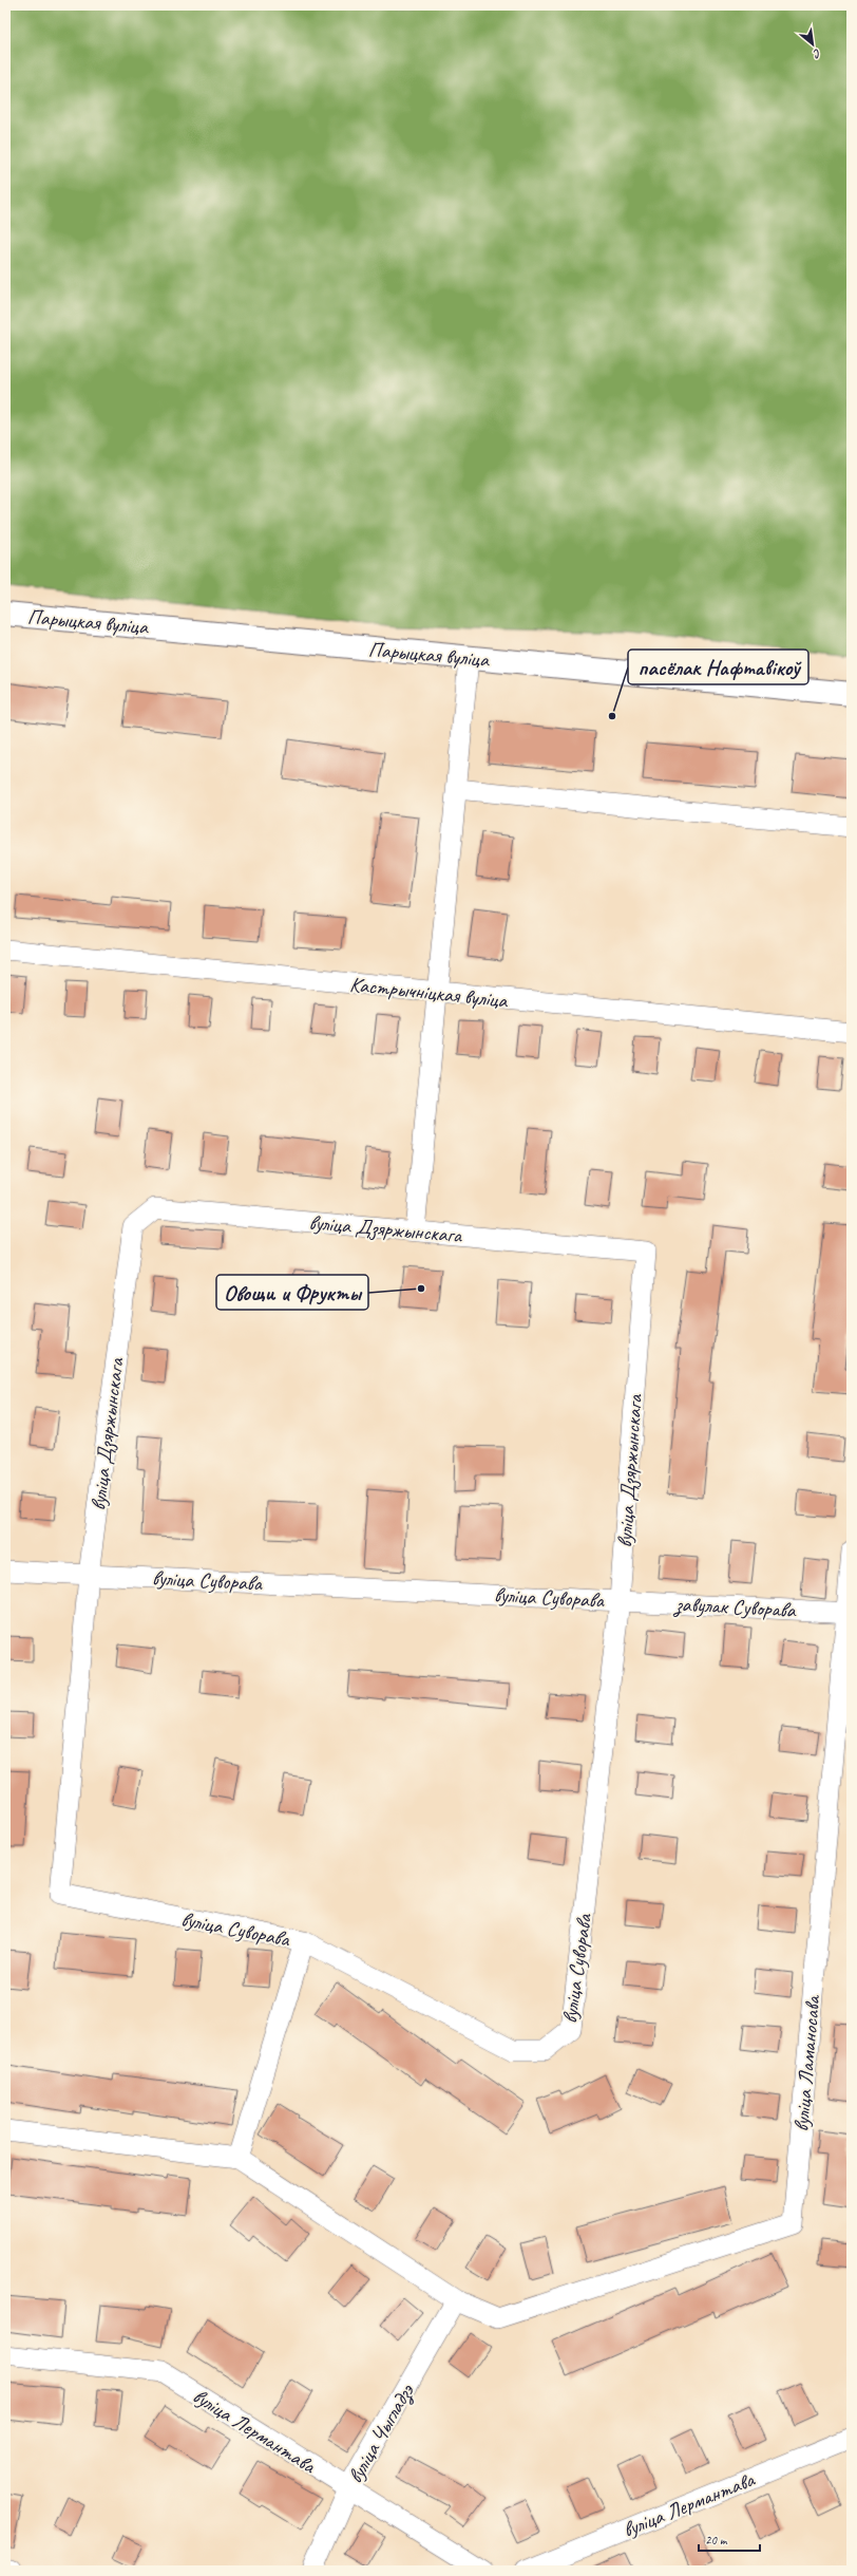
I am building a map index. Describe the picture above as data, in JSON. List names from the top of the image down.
{
  "streets": {
    "main road": ["Парыцкая вуліца"],
    "street": [
      "Кастрычніцкая вуліца",
      "вуліца Дзяржынскага",
      "вуліца Суворава",
      "завулак Суворава",
      "вуліца Ламаносава",
      "вуліца Лермантава",
      "вуліца Чыгладзэ"
    ]
  },
  "crossings": [
    ["вуліца Дзяржынскага", "вуліца Суворава"],
    ["вуліца Дзяржынскага", "завулак Суворава"],
    ["вуліца Суворава", "завулак Суворава"],
    ["завулак Суворава", "вуліца Ламаносава"],
    ["вуліца Ламаносава", "вуліца Чыгладзэ"],
    ["вуліца Лермантава", "вуліца Чыгладзэ"]
  ],
  "places": ["пасёлак Нафтавікоў", "Овощи и Фрукты"],
  "scale_bar": "20 m",
  "north": "bottom right"
}
